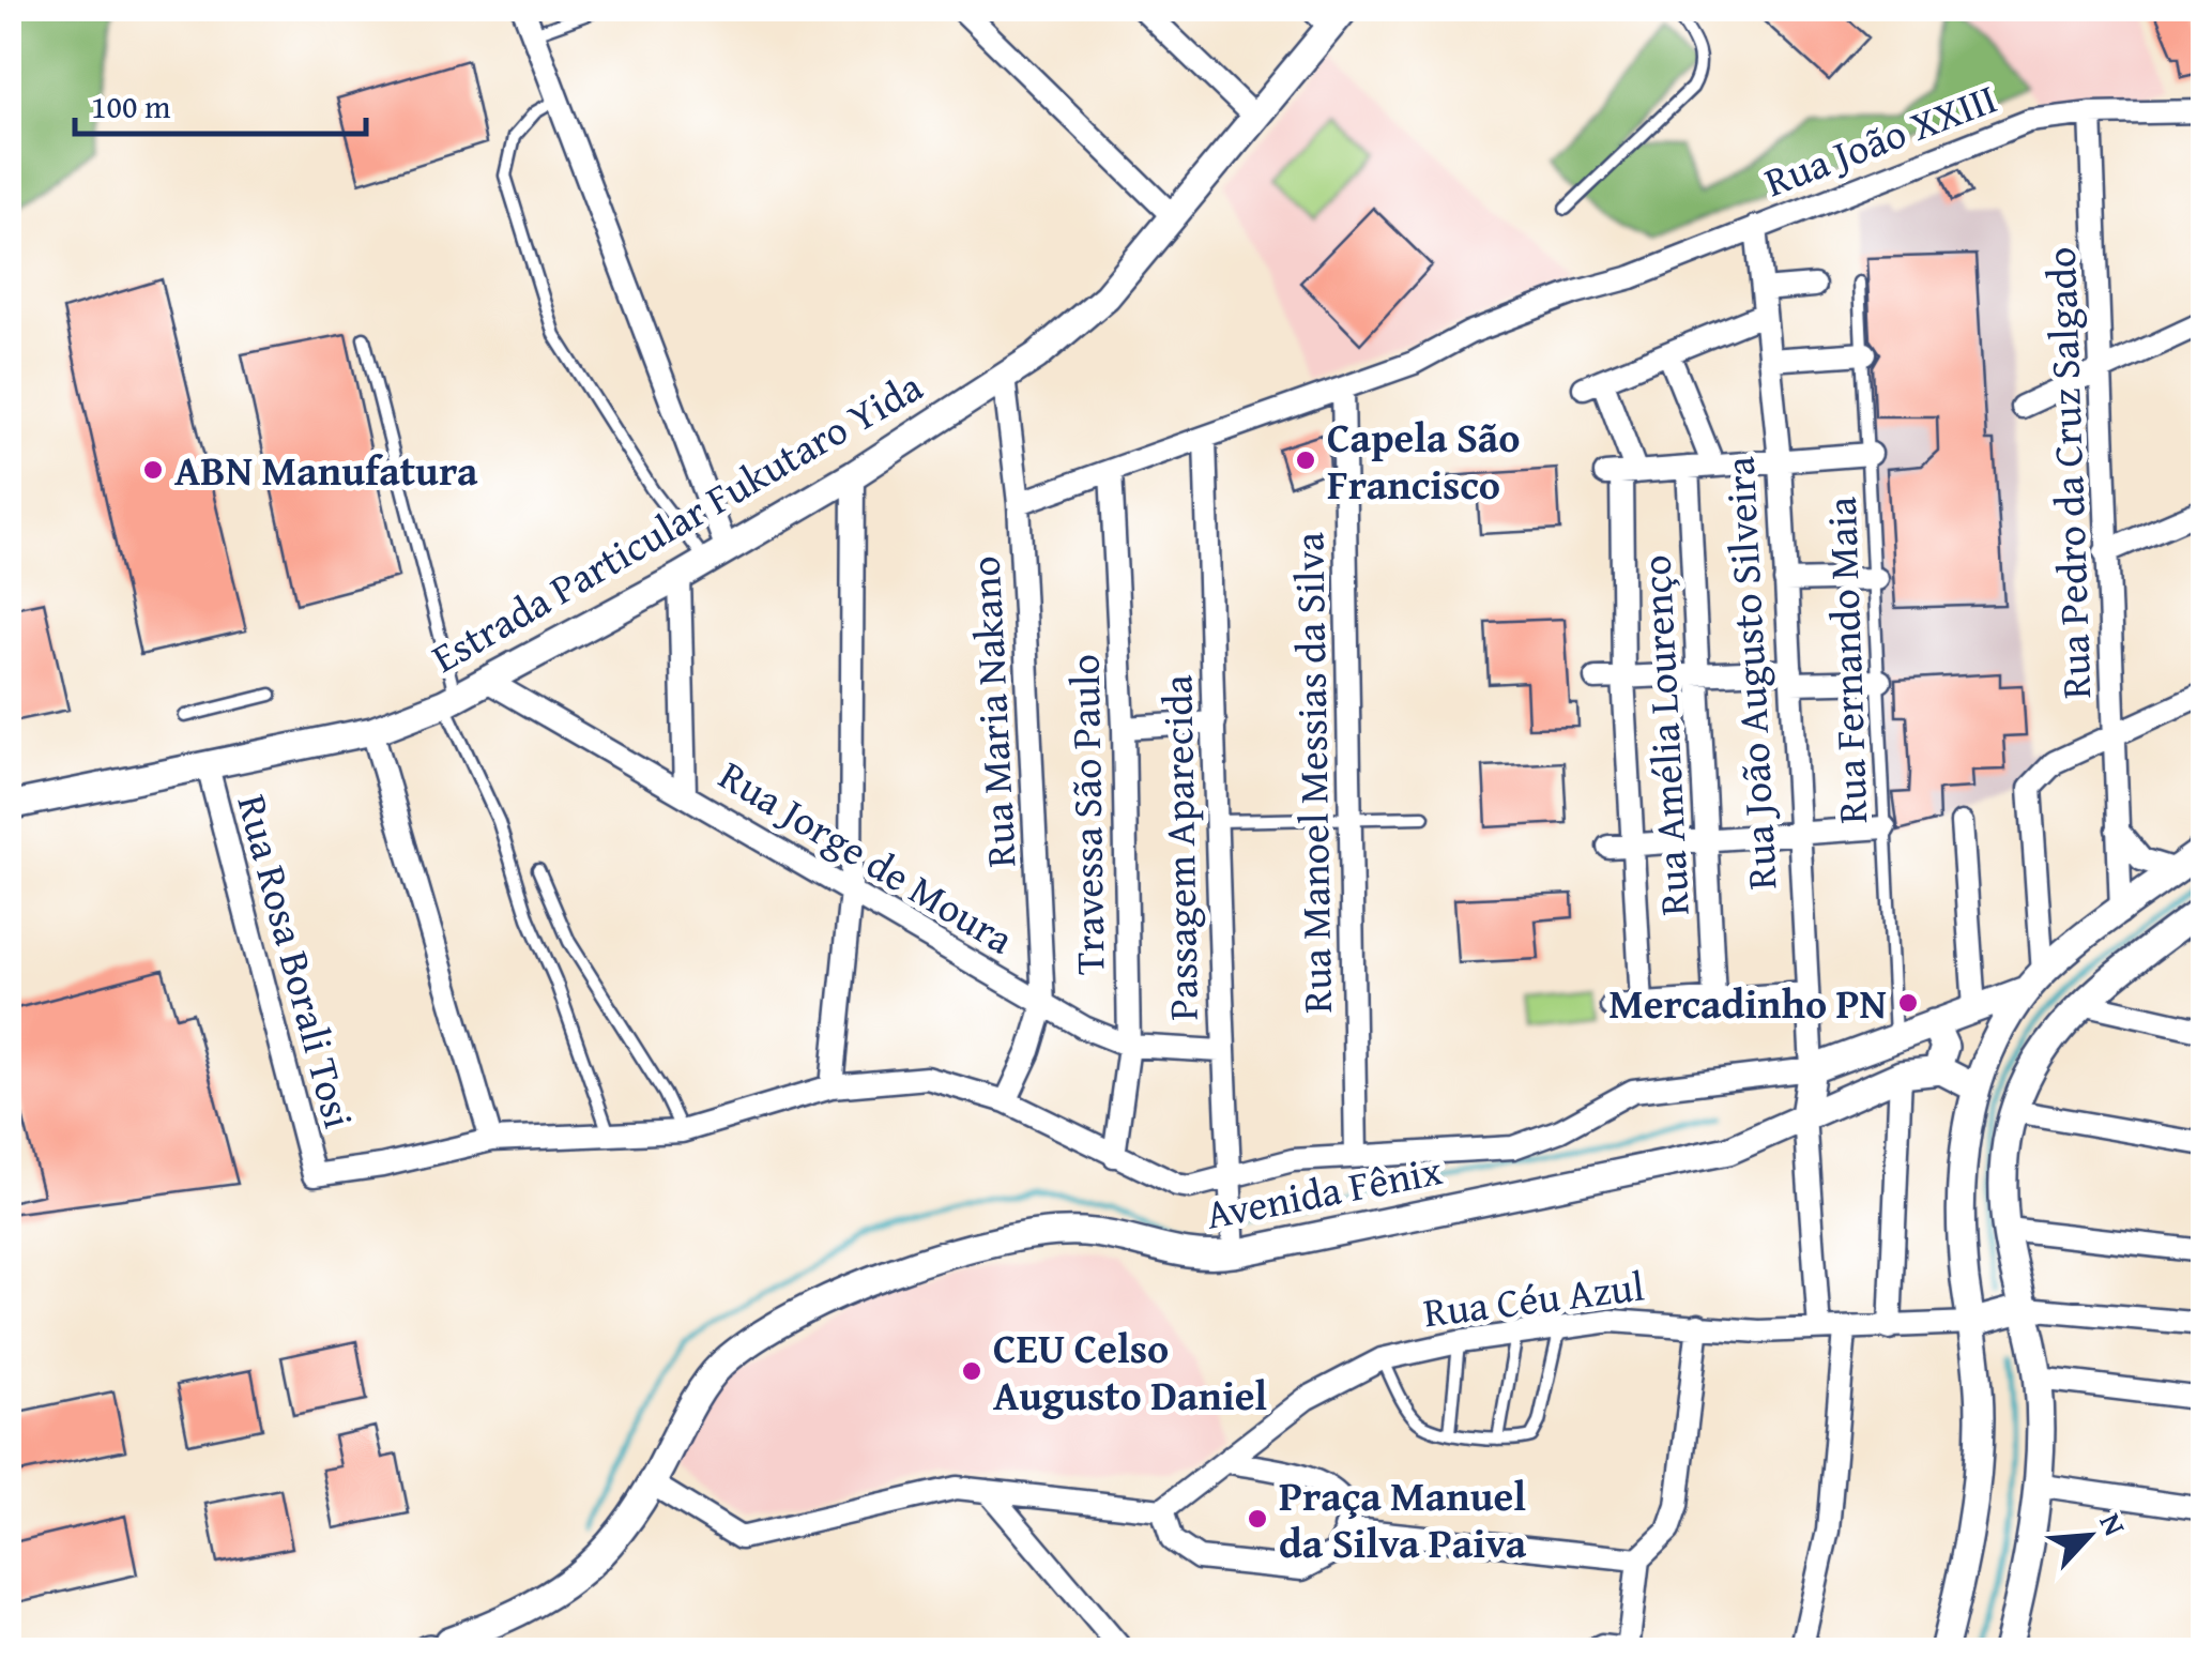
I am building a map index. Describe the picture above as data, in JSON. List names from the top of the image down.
{
  "streets": {
    "street": [
      "Rua João XXIII",
      "Rua Pedro da Cruz Salgado",
      "Estrada Particular Fukutaro Yida",
      "Rua João Augusto Silveira",
      "Rua Maria Nakano",
      "Rua Amélia Lourenço",
      "Rua Manoel Messias da Silva",
      "Travessa São Paulo",
      "Passagem Aparecida",
      "Rua Jorge de Moura",
      "Rua Rosa Borali Tosi",
      "Avenida Fênix",
      "Rua Céu Azul"
    ],
    "lane": ["Rua Fernando Maia"]
  },
  "crossings": [
    ["Rua João XXIII", "Rua Pedro da Cruz Salgado"],
    ["Rua João XXIII", "Rua João Augusto Silveira"],
    ["Rua João XXIII", "Rua Maria Nakano"],
    ["Rua João XXIII", "Rua Manoel Messias da Silva"],
    ["Rua João XXIII", "Travessa São Paulo"],
    ["Rua João XXIII", "Passagem Aparecida"],
    ["Estrada Particular Fukutaro Yida", "Rua Maria Nakano"],
    ["Estrada Particular Fukutaro Yida", "Rua Jorge de Moura"],
    ["Estrada Particular Fukutaro Yida", "Rua Rosa Borali Tosi"],
    ["Rua João Augusto Silveira", "Avenida Fênix"],
    ["Rua Maria Nakano", "Rua Jorge de Moura"],
    ["Travessa São Paulo", "Rua Jorge de Moura"],
    ["Passagem Aparecida", "Rua Jorge de Moura"],
    ["Passagem Aparecida", "Avenida Fênix"]
  ],
  "places": [
    "Capela São Francisco",
    "ABN Manufatura",
    "Mercadinho PN",
    "CEU Celso Augusto Daniel",
    "Praça Manuel da Silva Paiva"
  ],
  "scale_bar": "100 m",
  "north": "top right"
}
